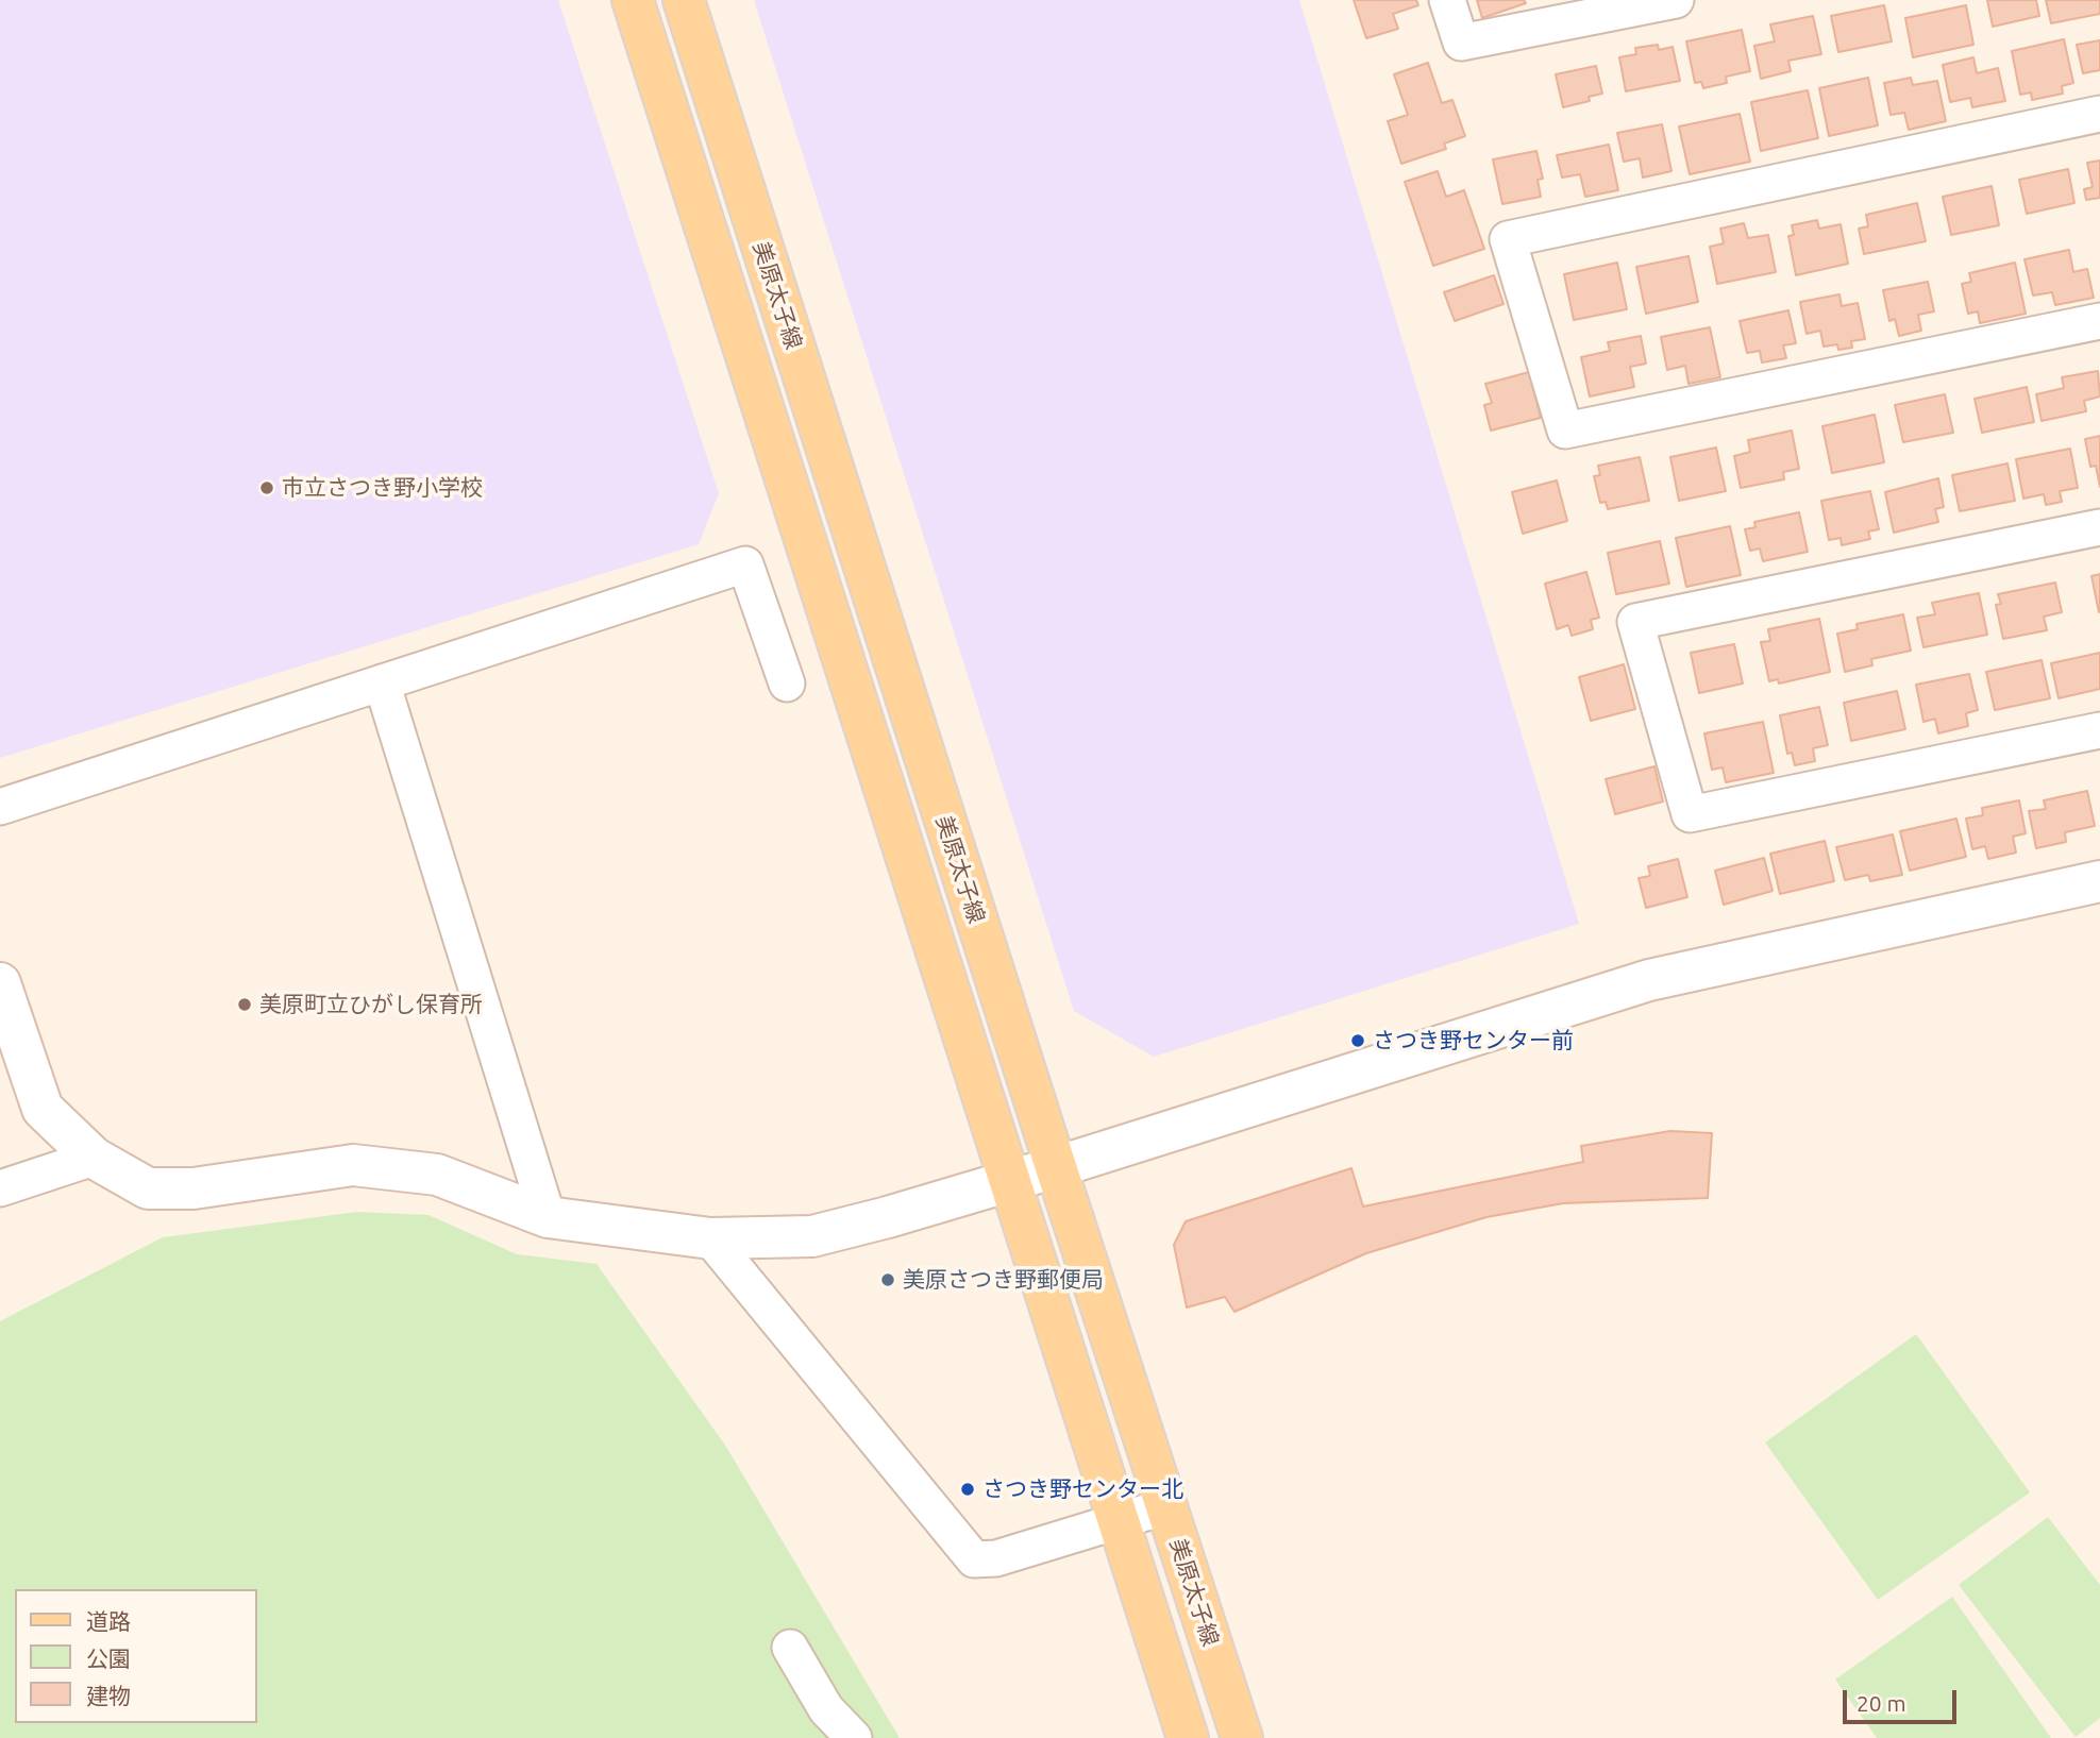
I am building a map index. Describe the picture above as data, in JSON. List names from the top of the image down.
{
  "streets": {
    "main road": ["美原太子線"]
  },
  "places": [
    "市立さつき野小学校",
    "美原町立ひがし保育所",
    "さつき野センター前",
    "美原さつき野郵便局",
    "さつき野センター北"
  ],
  "legend": ["道路", "公園", "建物"],
  "scale_bar": "20 m"
}
